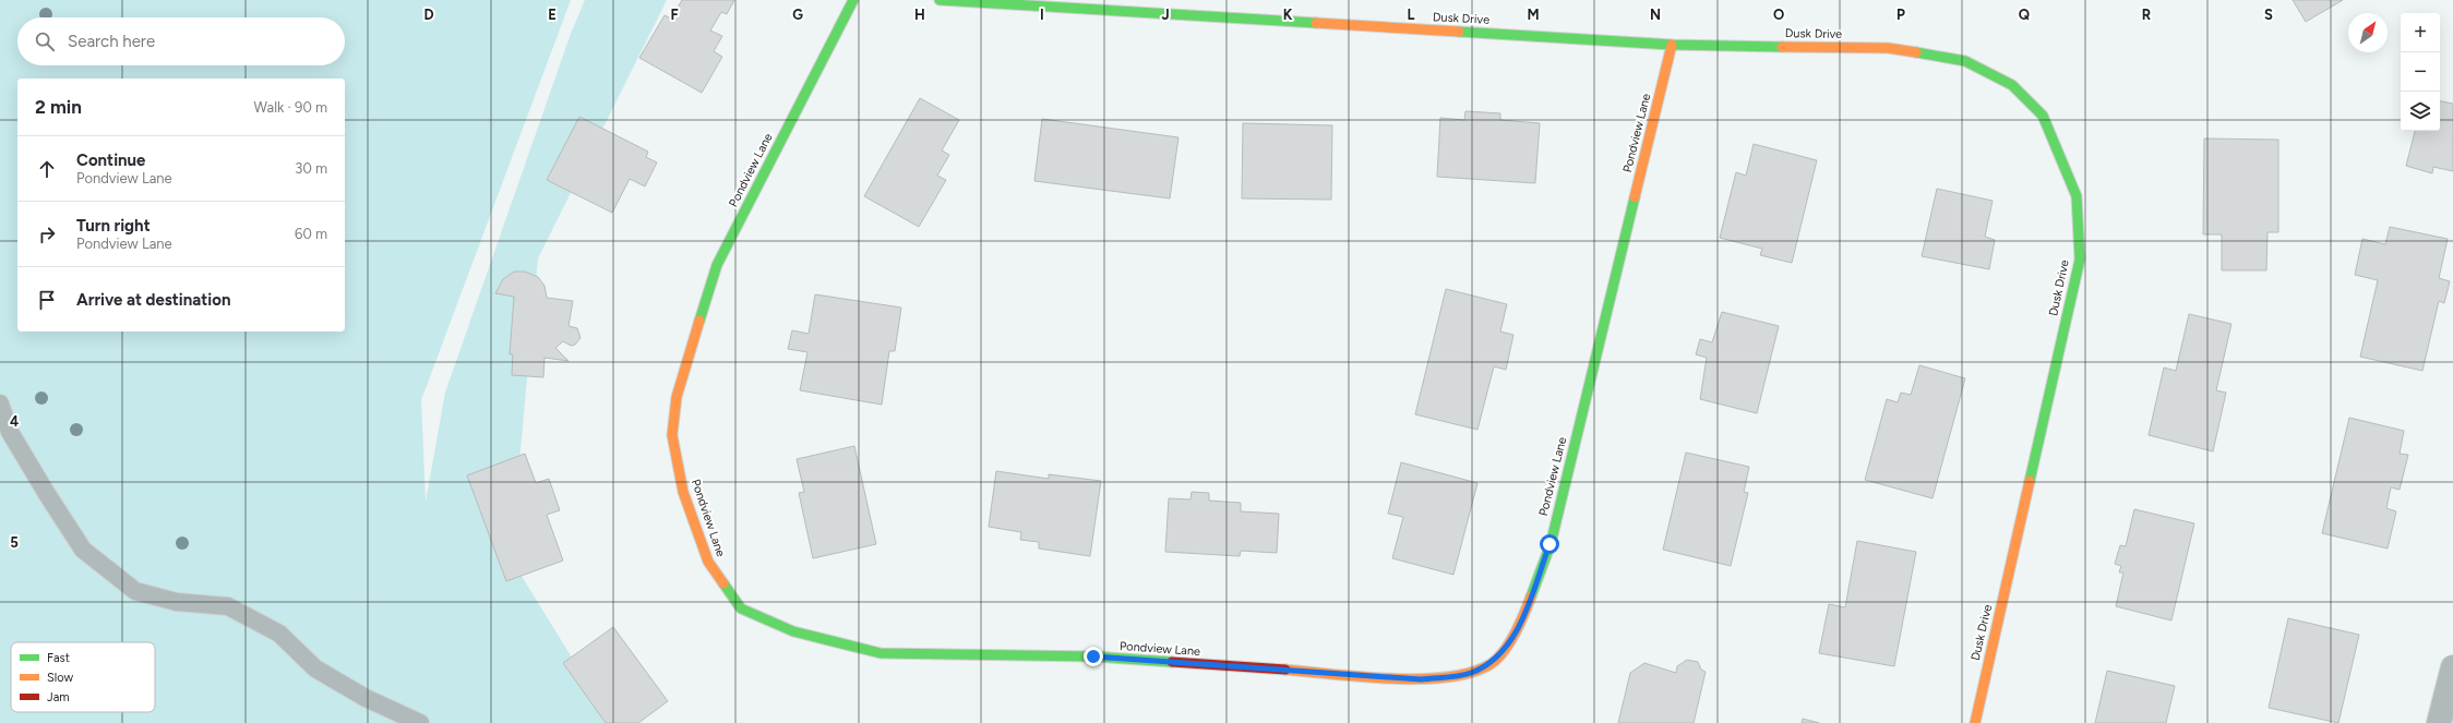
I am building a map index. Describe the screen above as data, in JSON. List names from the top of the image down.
{
  "streets": {
    "street": ["Dusk Drive", "Pondview Lane"]
  },
  "crossings": [
    ["Dusk Drive", "Pondview Lane"]
  ],
  "legend": ["Fast", "Slow", "Jam"],
  "north": "top right",
  "page": {
    "map_buttons": ["+", "−"],
    "search": "Search here",
    "heading": ["2 min", "Walk · 90 m"],
    "list": [
      ["Continue", "Pondview Lane", "30 m"],
      ["Turn right", "Pondview Lane", "60 m"],
      "Arrive at destination"
    ]
  },
  "grid": {
    "columns": [
      "D",
      "E",
      "F",
      "G",
      "H",
      "I",
      "J",
      "K",
      "L",
      "M",
      "N",
      "O",
      "P",
      "Q",
      "R",
      "S"
    ],
    "rows": ["4", "5"]
  }
}
